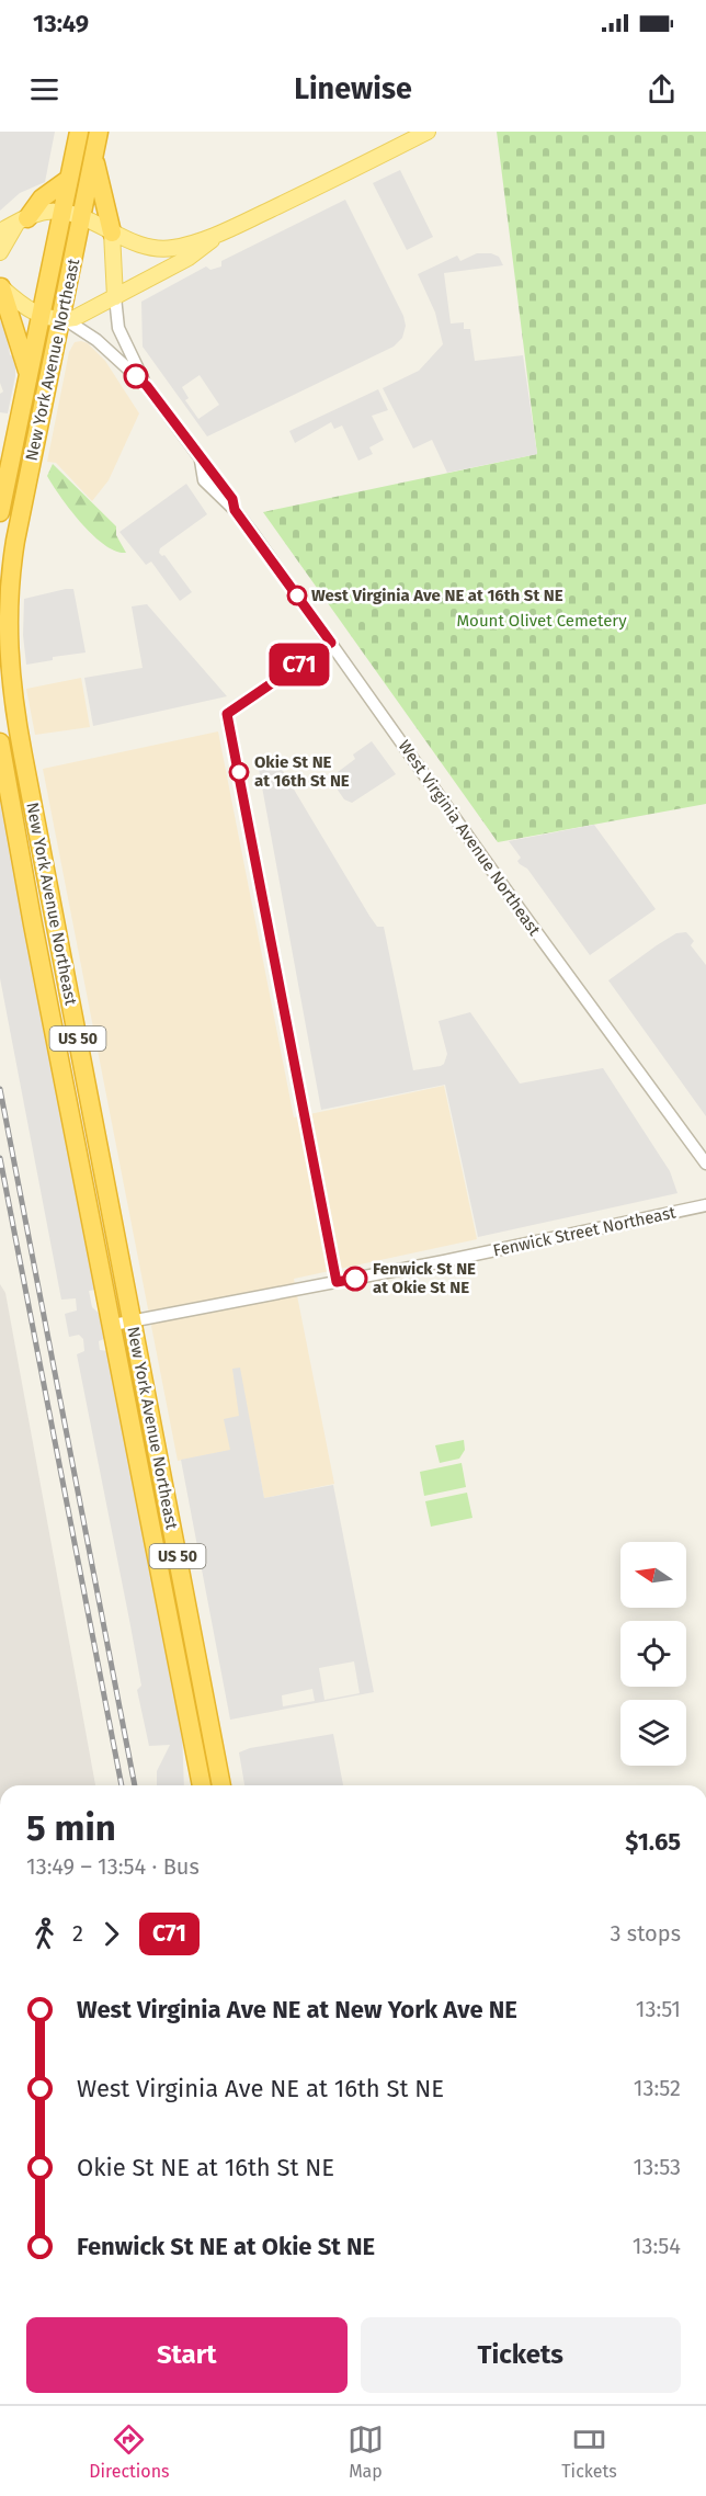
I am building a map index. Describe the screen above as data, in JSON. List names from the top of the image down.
{
  "streets": {
    "highway": ["New York Avenue Northeast", "US 50"],
    "street": ["West Virginia Avenue Northeast", "Fenwick Street Northeast"]
  },
  "crossings": [
    ["New York Avenue Northeast", "West Virginia Avenue Northeast"],
    ["New York Avenue Northeast", "Fenwick Street Northeast"]
  ],
  "parks": ["Mount Olivet Cemetery"],
  "places": ["West Virginia Ave NE at 16th St NE", "Okie St NE at 16th St NE", "Fenwick St NE at Okie St NE"],
  "lines": ["bus line C71"],
  "north": "left",
  "page": {
    "status": "13:49",
    "header": "Linewise",
    "on_map": "C71",
    "heading": ["5 min", "13:49 – 13:54 · Bus", "$1.65"],
    "legs": ["2", "C71", "3 stops"],
    "list": [
      {
        "name": "West Virginia Ave NE at New York Ave NE",
        "value": "13:51"
      },
      {
        "name": "West Virginia Ave NE at 16th St NE",
        "value": "13:52"
      },
      {
        "name": "Okie St NE at 16th St NE",
        "value": "13:53"
      },
      {
        "name": "Fenwick St NE at Okie St NE",
        "value": "13:54"
      }
    ],
    "buttons": ["Start", "Tickets"],
    "tabs": ["Directions", "Map", "Tickets"]
  }
}
